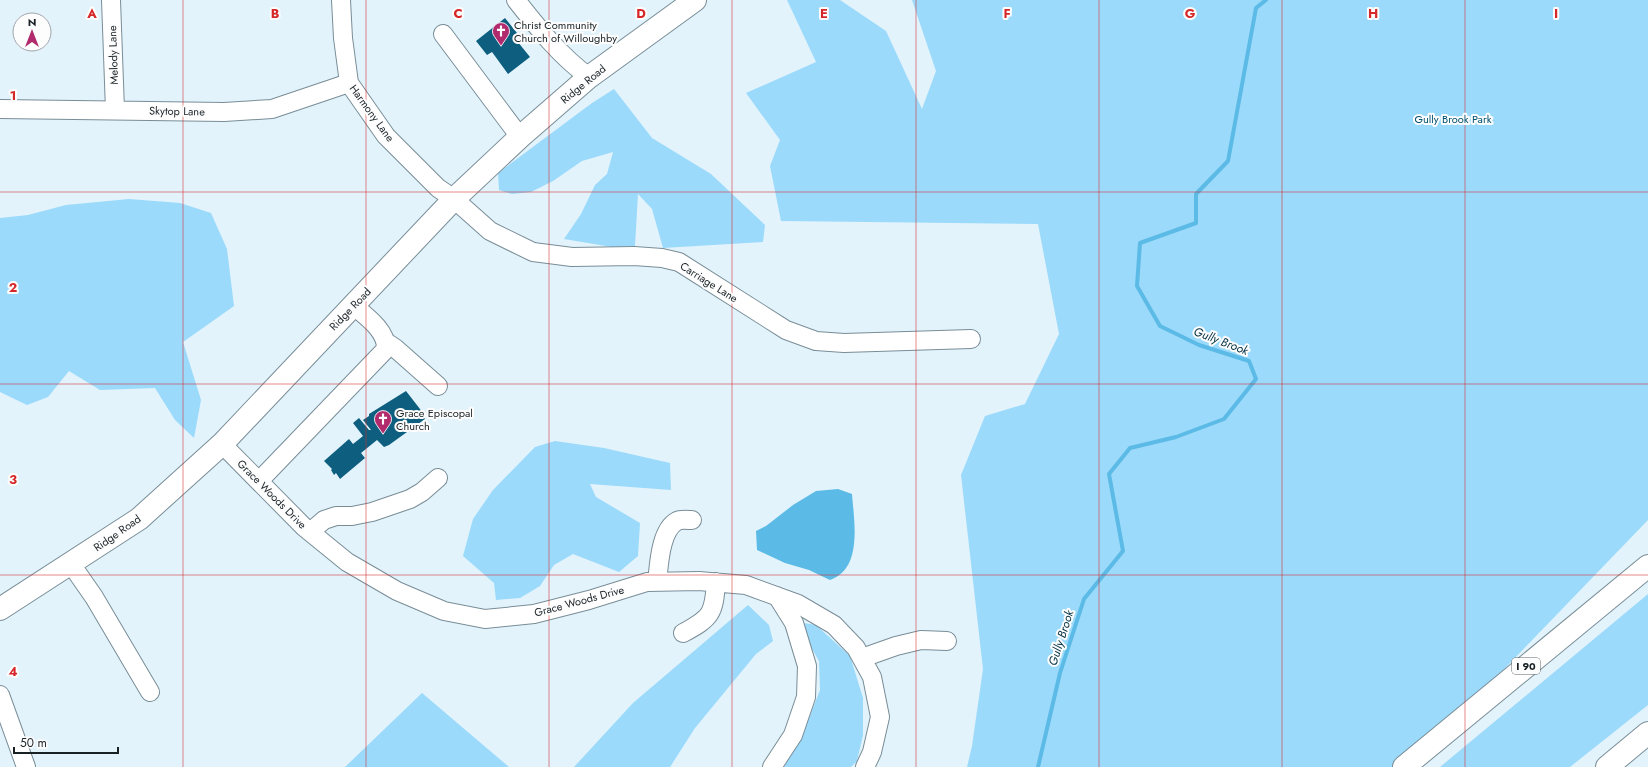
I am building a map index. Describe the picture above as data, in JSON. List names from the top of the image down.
{
  "streets": {
    "main road": ["Ridge Road", "I 90"],
    "street": [
      "Melody Lane",
      "Skytop Lane",
      "Harmony Lane",
      "Carriage Lane",
      "Grace Woods Drive"
    ]
  },
  "crossings": [
    ["Melody Lane", "Skytop Lane"],
    ["Ridge Road", "Harmony Lane"],
    ["Ridge Road", "Carriage Lane"],
    ["Ridge Road", "Grace Woods Drive"],
    ["Skytop Lane", "Harmony Lane"],
    ["Harmony Lane", "Carriage Lane"]
  ],
  "water": ["Gully Brook"],
  "parks": ["Gully Brook Park"],
  "places": {
    "church": ["Christ Community Church of Willoughby", "Grace Episcopal Church"]
  },
  "scale_bar": "50 m",
  "north": "top",
  "grid": {
    "columns": [
      "A",
      "B",
      "C",
      "D",
      "E",
      "F",
      "G",
      "H",
      "I"
    ],
    "rows": [
      "1",
      "2",
      "3",
      "4"
    ]
  }
}
